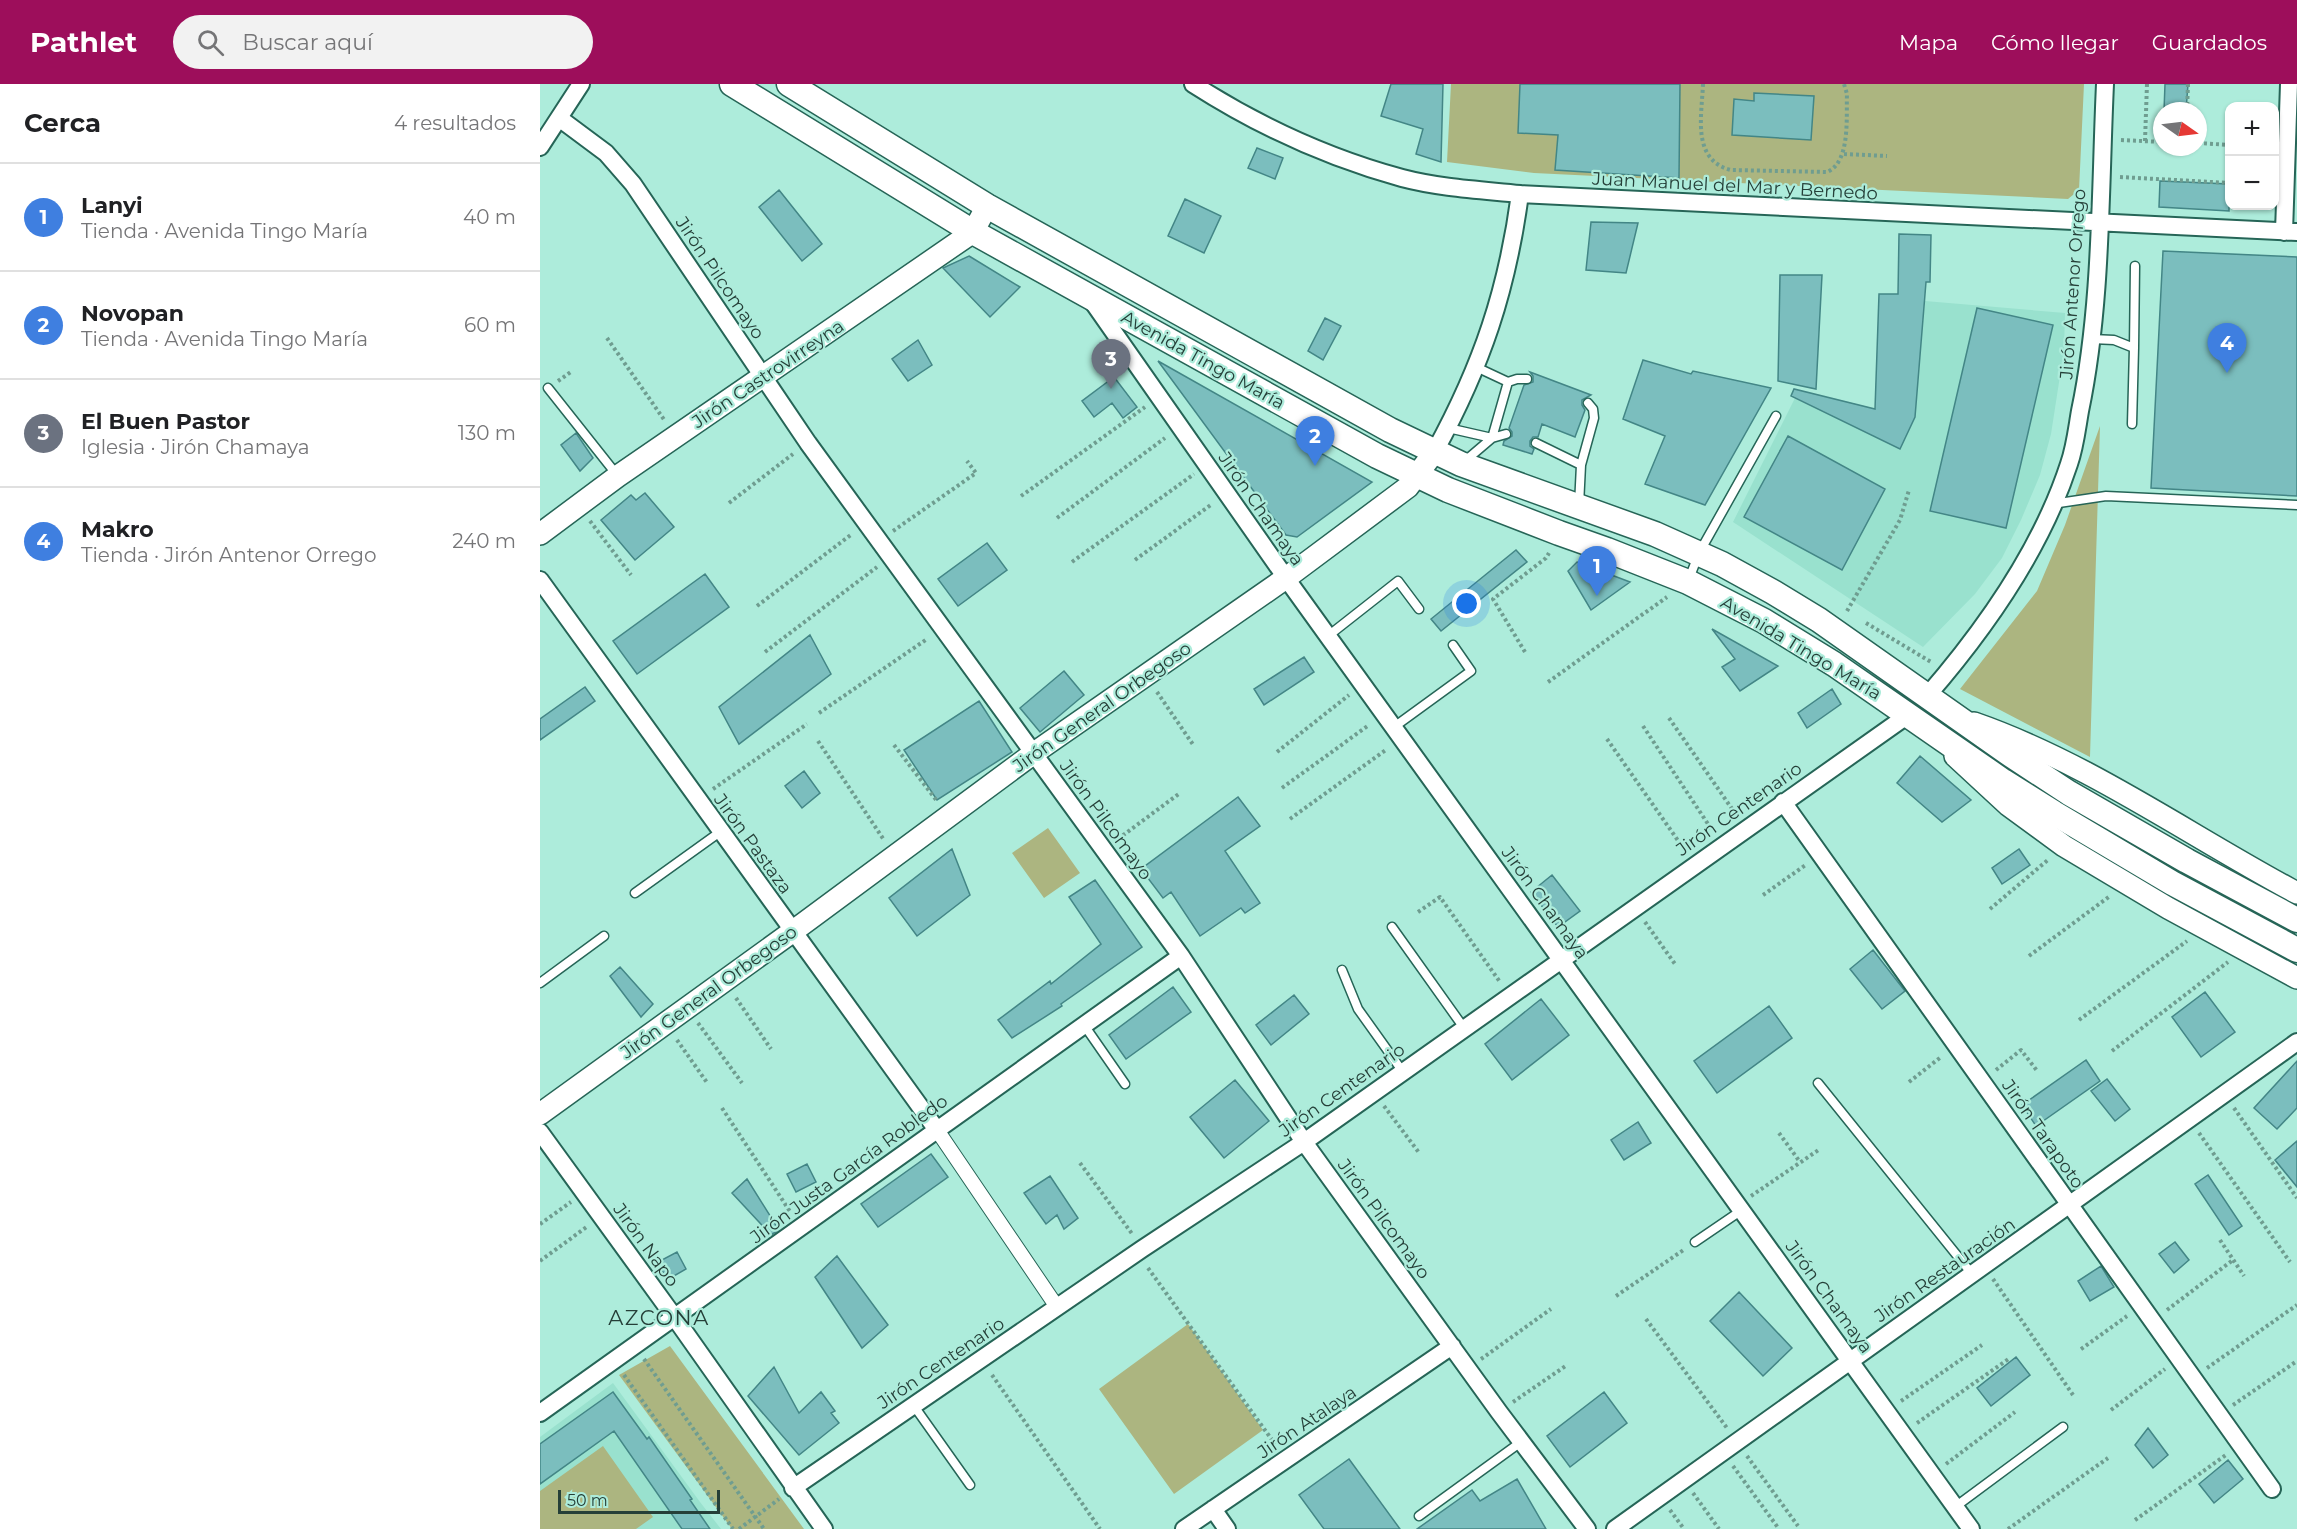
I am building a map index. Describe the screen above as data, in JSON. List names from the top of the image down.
{
  "streets": {
    "main road": ["Avenida Tingo María"],
    "street": [
      "Juan Manuel del Mar y Bernedo",
      "Jirón Pilcomayo",
      "Jirón Antenor Orrego",
      "Jirón Castrovirreyna",
      "Jirón Chamaya",
      "Jirón General Orbegoso",
      "Jirón Centenario",
      "Jirón Pastaza",
      "Jirón Tarapoto",
      "Jirón Justa García Robledo",
      "Jirón Napo",
      "Jirón Restauración",
      "Jirón Atalaya"
    ]
  },
  "crossings": [
    ["Juan Manuel del Mar y Bernedo", "Jirón Antenor Orrego"],
    ["Juan Manuel del Mar y Bernedo", "Jirón General Orbegoso"],
    ["Jirón Pilcomayo", "Jirón Castrovirreyna"],
    ["Jirón Pilcomayo", "Jirón General Orbegoso"],
    ["Jirón Pilcomayo", "Jirón Centenario"],
    ["Jirón Pilcomayo", "Jirón Justa García Robledo"],
    ["Jirón Pilcomayo", "Jirón Atalaya"],
    ["Jirón Antenor Orrego", "Avenida Tingo María"],
    ["Avenida Tingo María", "Jirón Castrovirreyna"],
    ["Avenida Tingo María", "Jirón Chamaya"],
    ["Avenida Tingo María", "Jirón General Orbegoso"],
    ["Avenida Tingo María", "Jirón Centenario"],
    ["Jirón Chamaya", "Jirón General Orbegoso"],
    ["Jirón Chamaya", "Jirón Centenario"],
    ["Jirón Chamaya", "Jirón Restauración"],
    ["Jirón General Orbegoso", "Jirón Pastaza"],
    ["Jirón Centenario", "Jirón Tarapoto"],
    ["Jirón Centenario", "Jirón Napo"],
    ["Jirón Pastaza", "Jirón Justa García Robledo"],
    ["Jirón Tarapoto", "Jirón Restauración"],
    ["Jirón Justa García Robledo", "Jirón Napo"]
  ],
  "districts": ["AZCONA"],
  "scale_bar": "50 m",
  "north": "right",
  "page": {
    "header": "Pathlet",
    "search": "Buscar aquí",
    "nav": ["Mapa", "Cómo llegar", "Guardados"],
    "heading": ["Cerca", "4 resultados"],
    "map_buttons": ["+", "−"],
    "list": [
      {
        "mark": "1",
        "name": "Lanyi",
        "note": "Tienda · Avenida Tingo María",
        "value": "40 m"
      },
      {
        "mark": "2",
        "name": "Novopan",
        "note": "Tienda · Avenida Tingo María",
        "value": "60 m"
      },
      {
        "mark": "3",
        "name": "El Buen Pastor",
        "note": "Iglesia · Jirón Chamaya",
        "value": "130 m"
      },
      {
        "mark": "4",
        "name": "Makro",
        "note": "Tienda · Jirón Antenor Orrego",
        "value": "240 m"
      }
    ],
    "pins": [
      "4",
      "3",
      "2",
      "1"
    ],
    "scale": "50 m"
  }
}
